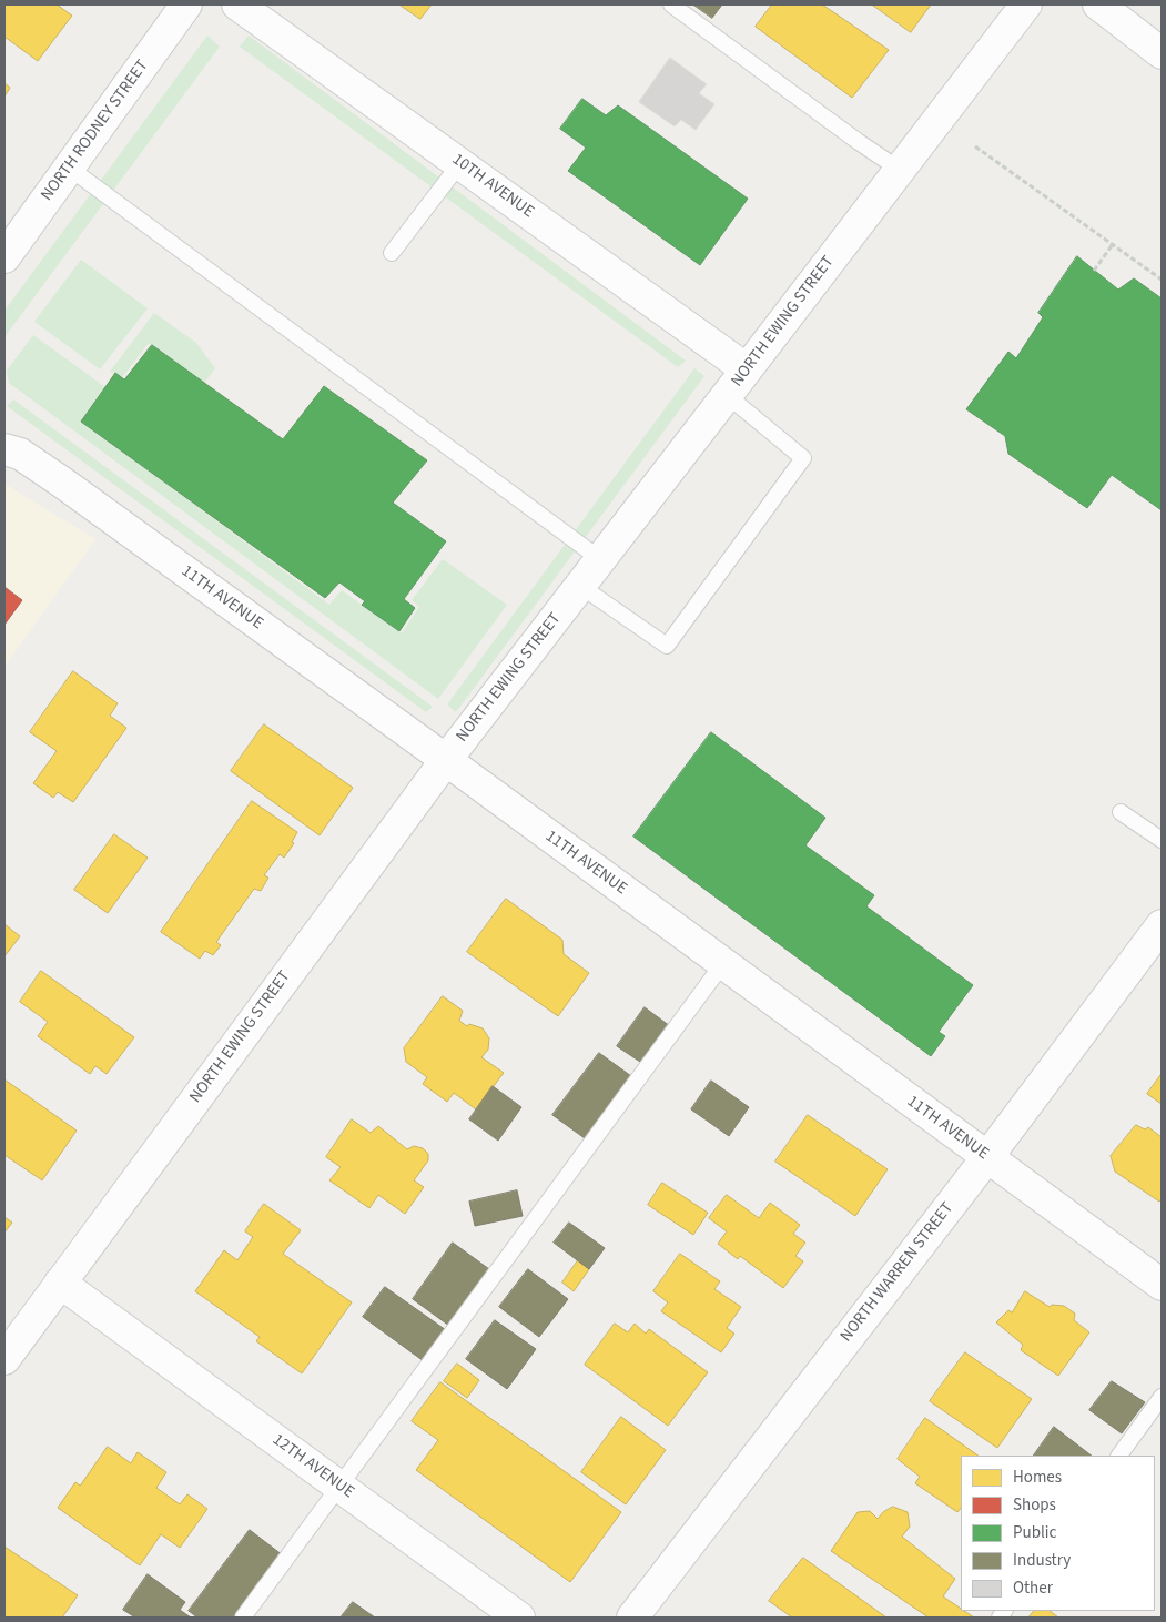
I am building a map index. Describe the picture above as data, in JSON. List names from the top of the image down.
{
  "streets": {
    "street": [
      "NORTH RODNEY STREET",
      "10TH AVENUE",
      "NORTH EWING STREET",
      "11TH AVENUE",
      "NORTH WARREN STREET",
      "12TH AVENUE"
    ]
  },
  "crossings": [
    ["10TH AVENUE", "NORTH EWING STREET"],
    ["NORTH EWING STREET", "11TH AVENUE"],
    ["NORTH EWING STREET", "12TH AVENUE"],
    ["11TH AVENUE", "NORTH WARREN STREET"]
  ],
  "legend": [
    "Homes",
    "Shops",
    "Public",
    "Industry",
    "Other"
  ]
}
